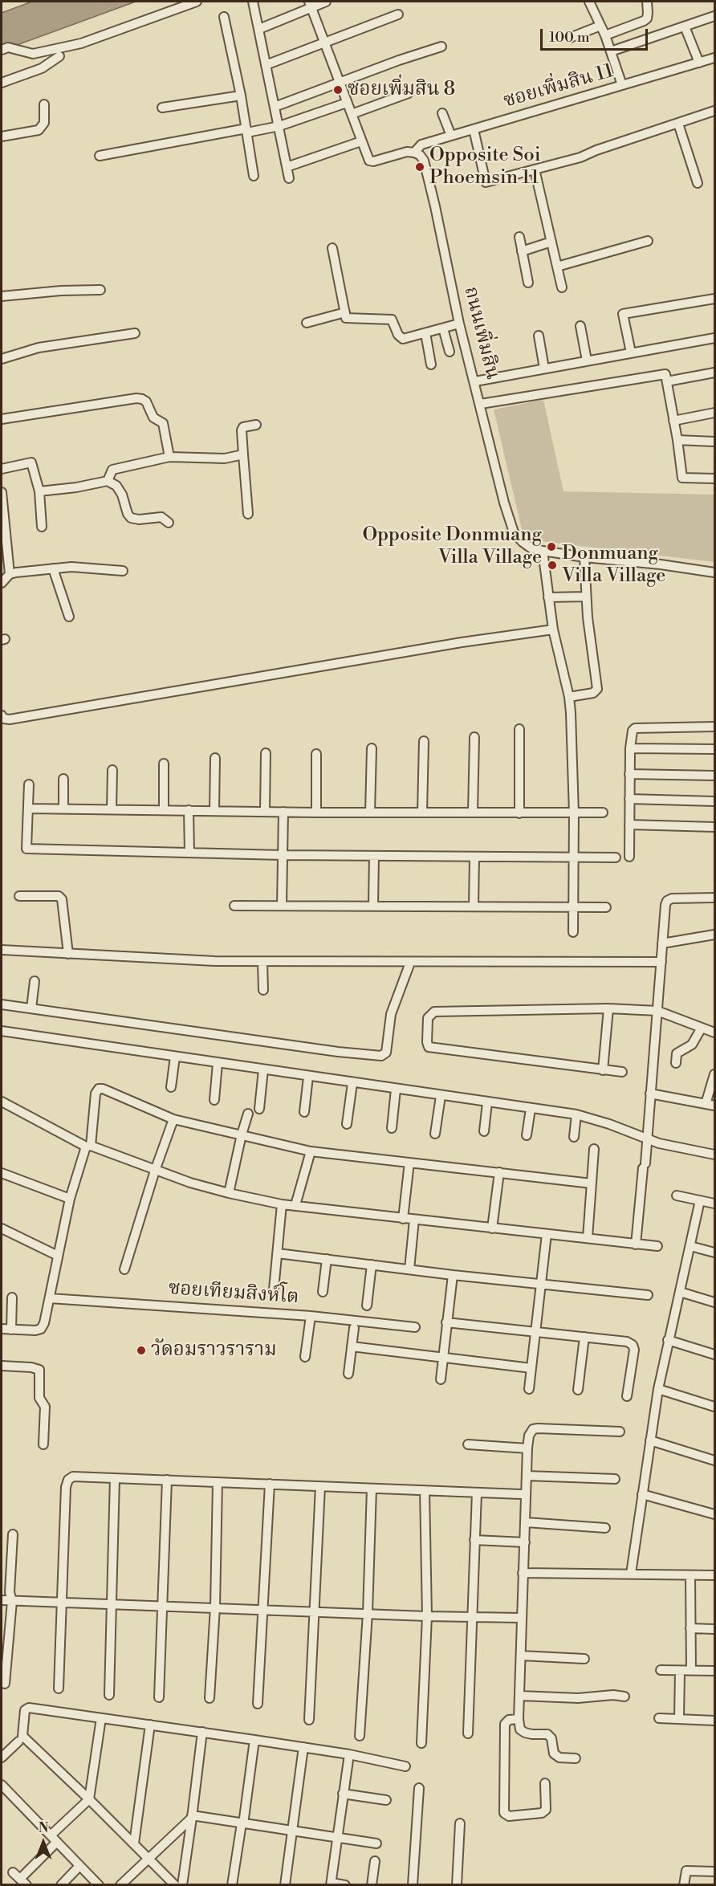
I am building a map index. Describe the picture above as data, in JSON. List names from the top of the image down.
{
  "streets": {
    "street": ["ซอยเพิ่มสิน 11", "ถนนเพิ่มสิน", "ซอยเทียมสิงห์โต"]
  },
  "crossings": [
    ["ซอยเพิ่มสิน 11", "ถนนเพิ่มสิน"]
  ],
  "places": [
    "ซอยเพิ่มสิน 8",
    "Opposite Soi Phoemsin 11",
    "Opposite Donmuang Villa Village",
    "Donmuang Villa Village",
    "วัดอมราวราราม"
  ],
  "scale_bar": "100 m",
  "north": "top"
}
